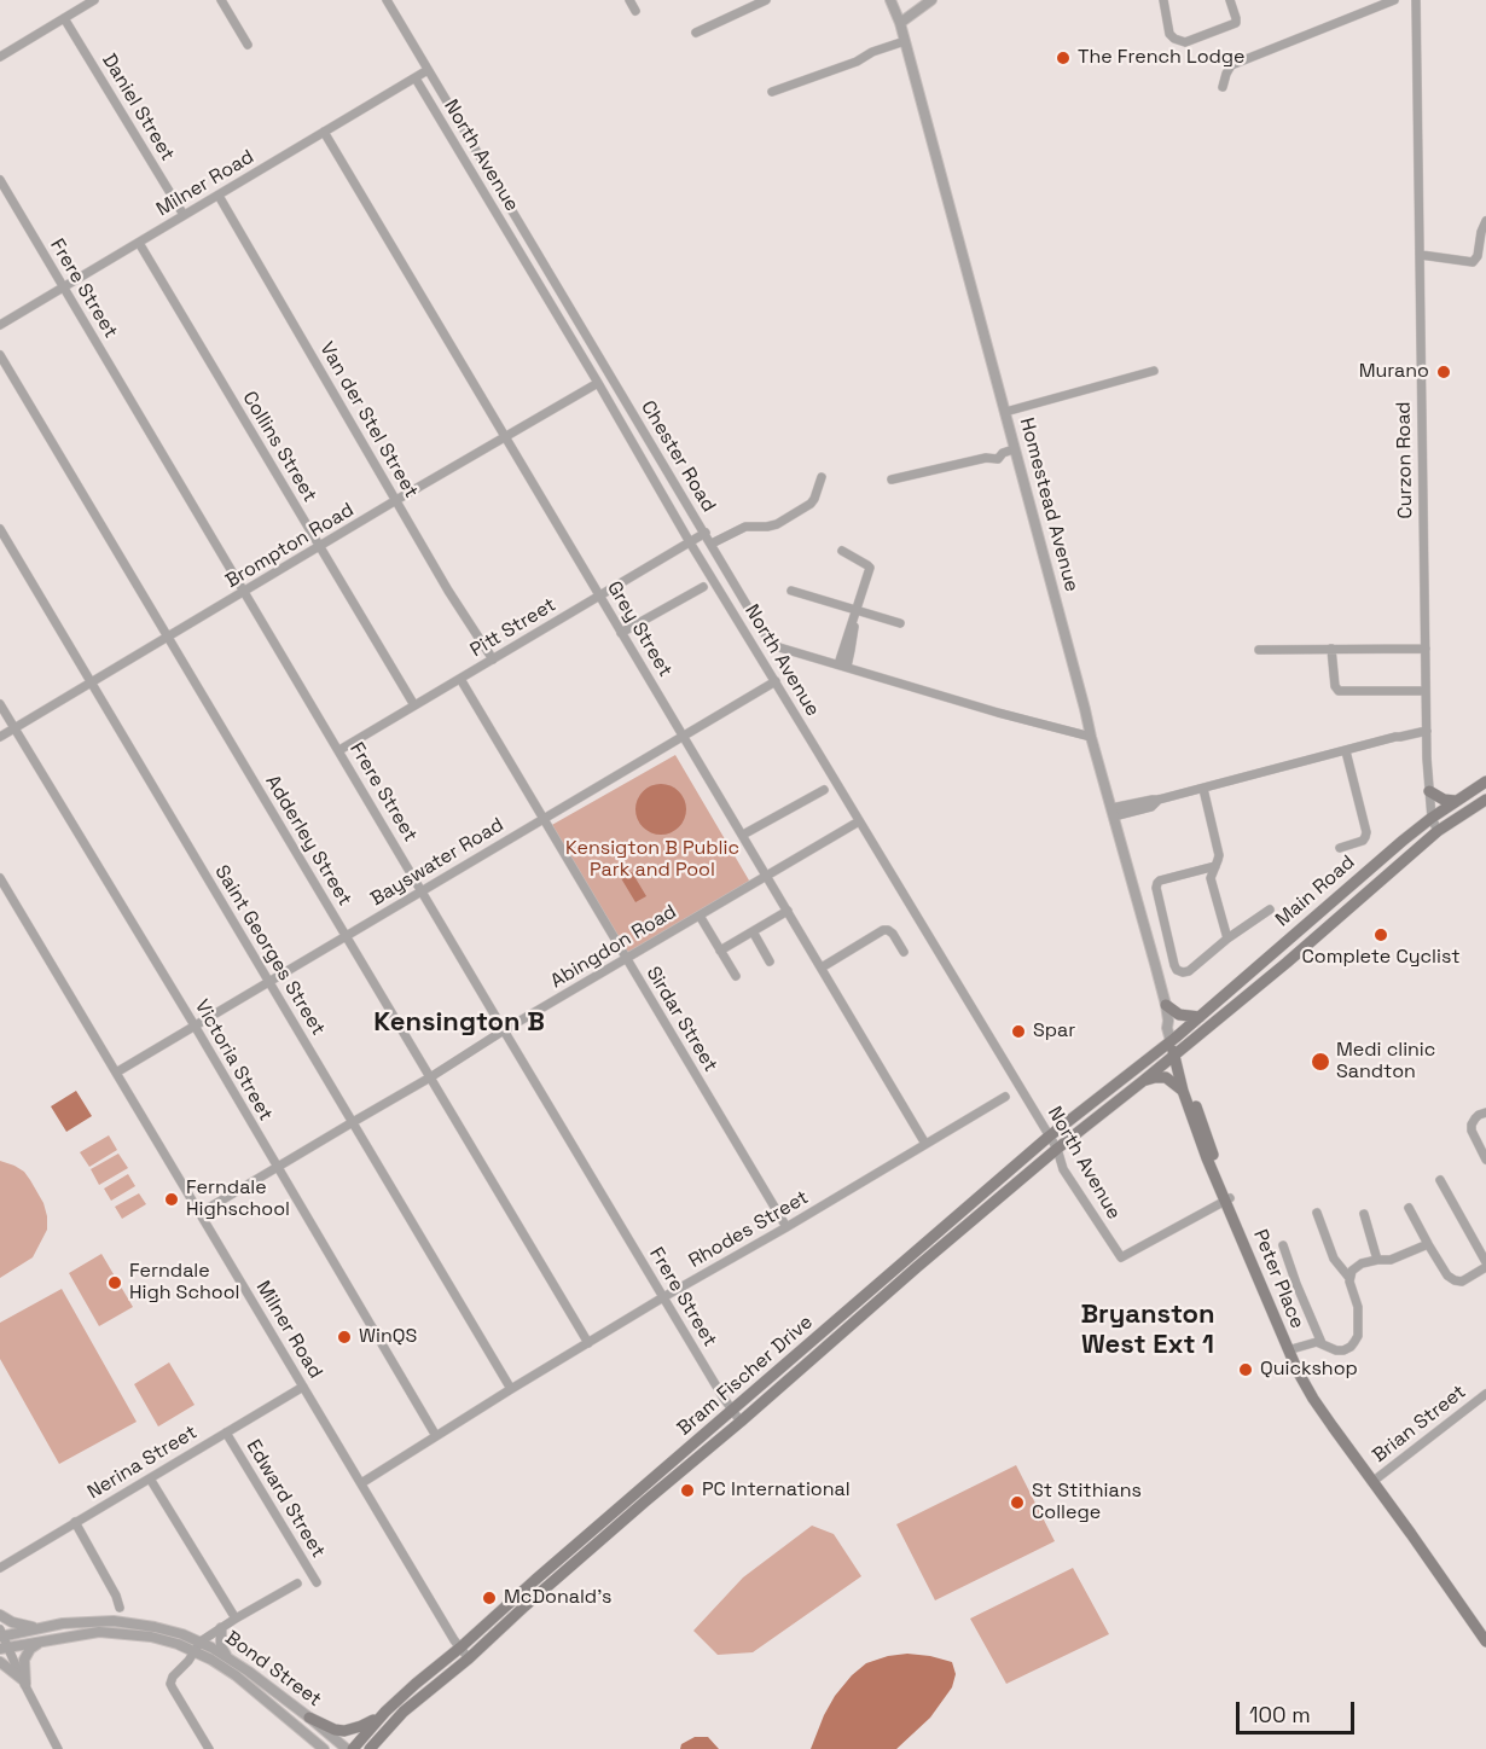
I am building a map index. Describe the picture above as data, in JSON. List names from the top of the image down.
{
  "streets": {
    "main road": ["Main Road", "Peter Place", "Bram Fischer Drive"],
    "street": [
      "Daniel Street",
      "North Avenue",
      "Milner Road",
      "Frere Street",
      "Van der Stel Street",
      "Collins Street",
      "Chester Road",
      "Curzon Road",
      "Homestead Avenue",
      "Brompton Road",
      "Pitt Street",
      "Grey Street",
      "Adderley Street",
      "Bayswater Road",
      "Abingdon Road",
      "Saint Georges Street",
      "Sirdar Street",
      "Victoria Street",
      "Rhodes Street",
      "Brian Street",
      "Nerina Street",
      "Edward Street",
      "Bond Street"
    ]
  },
  "crossings": [
    ["Daniel Street", "Milner Road"],
    ["North Avenue", "Milner Road"],
    ["North Avenue", "Brompton Road"],
    ["North Avenue", "Pitt Street"],
    ["North Avenue", "Bayswater Road"],
    ["North Avenue", "Abingdon Road"],
    ["North Avenue", "Peter Place"],
    ["North Avenue", "Bram Fischer Drive"],
    ["Milner Road", "Frere Street"],
    ["Milner Road", "Van der Stel Street"],
    ["Milner Road", "Collins Street"],
    ["Milner Road", "Chester Road"],
    ["Milner Road", "Grey Street"],
    ["Milner Road", "Bayswater Road"],
    ["Milner Road", "Abingdon Road"],
    ["Milner Road", "Rhodes Street"],
    ["Milner Road", "Bram Fischer Drive"],
    ["Milner Road", "Nerina Street"],
    ["Frere Street", "Brompton Road"],
    ["Frere Street", "Pitt Street"],
    ["Frere Street", "Bayswater Road"],
    ["Frere Street", "Abingdon Road"],
    ["Frere Street", "Rhodes Street"],
    ["Frere Street", "Bram Fischer Drive"],
    ["Van der Stel Street", "Brompton Road"],
    ["Van der Stel Street", "Pitt Street"],
    ["Collins Street", "Brompton Road"],
    ["Collins Street", "Pitt Street"],
    ["Chester Road", "Homestead Avenue"],
    ["Chester Road", "Pitt Street"],
    ["Curzon Road", "Main Road"],
    ["Homestead Avenue", "Main Road"],
    ["Homestead Avenue", "Bram Fischer Drive"],
    ["Brompton Road", "Grey Street"],
    ["Brompton Road", "Adderley Street"],
    ["Brompton Road", "Saint Georges Street"],
    ["Brompton Road", "Victoria Street"],
    ["Pitt Street", "Grey Street"],
    ["Pitt Street", "Sirdar Street"],
    ["Grey Street", "Bayswater Road"],
    ["Grey Street", "Abingdon Road"],
    ["Grey Street", "Rhodes Street"],
    ["Adderley Street", "Bayswater Road"],
    ["Adderley Street", "Abingdon Road"],
    ["Adderley Street", "Rhodes Street"],
    ["Bayswater Road", "Saint Georges Street"],
    ["Bayswater Road", "Sirdar Street"],
    ["Bayswater Road", "Victoria Street"],
    ["Main Road", "Peter Place"],
    ["Main Road", "Bram Fischer Drive"],
    ["Abingdon Road", "Saint Georges Street"],
    ["Abingdon Road", "Sirdar Street"],
    ["Abingdon Road", "Victoria Street"],
    ["Saint Georges Street", "Rhodes Street"],
    ["Sirdar Street", "Rhodes Street"],
    ["Victoria Street", "Rhodes Street"],
    ["Peter Place", "Bram Fischer Drive"],
    ["Peter Place", "Brian Street"],
    ["Nerina Street", "Edward Street"]
  ],
  "districts": ["Kensington B", "Bryanston West Ext 1"],
  "parks": ["Kensigton B Public Park and Pool"],
  "places": [
    "The French Lodge",
    "Murano",
    "Complete Cyclist",
    "Spar",
    "Medi clinic Sandton",
    "Ferndale Highschool",
    "Ferndale High School",
    "WinQS",
    "Quickshop",
    "PC International",
    "St Stithians College",
    "McDonald's"
  ],
  "scale_bar": "100 m"
}
